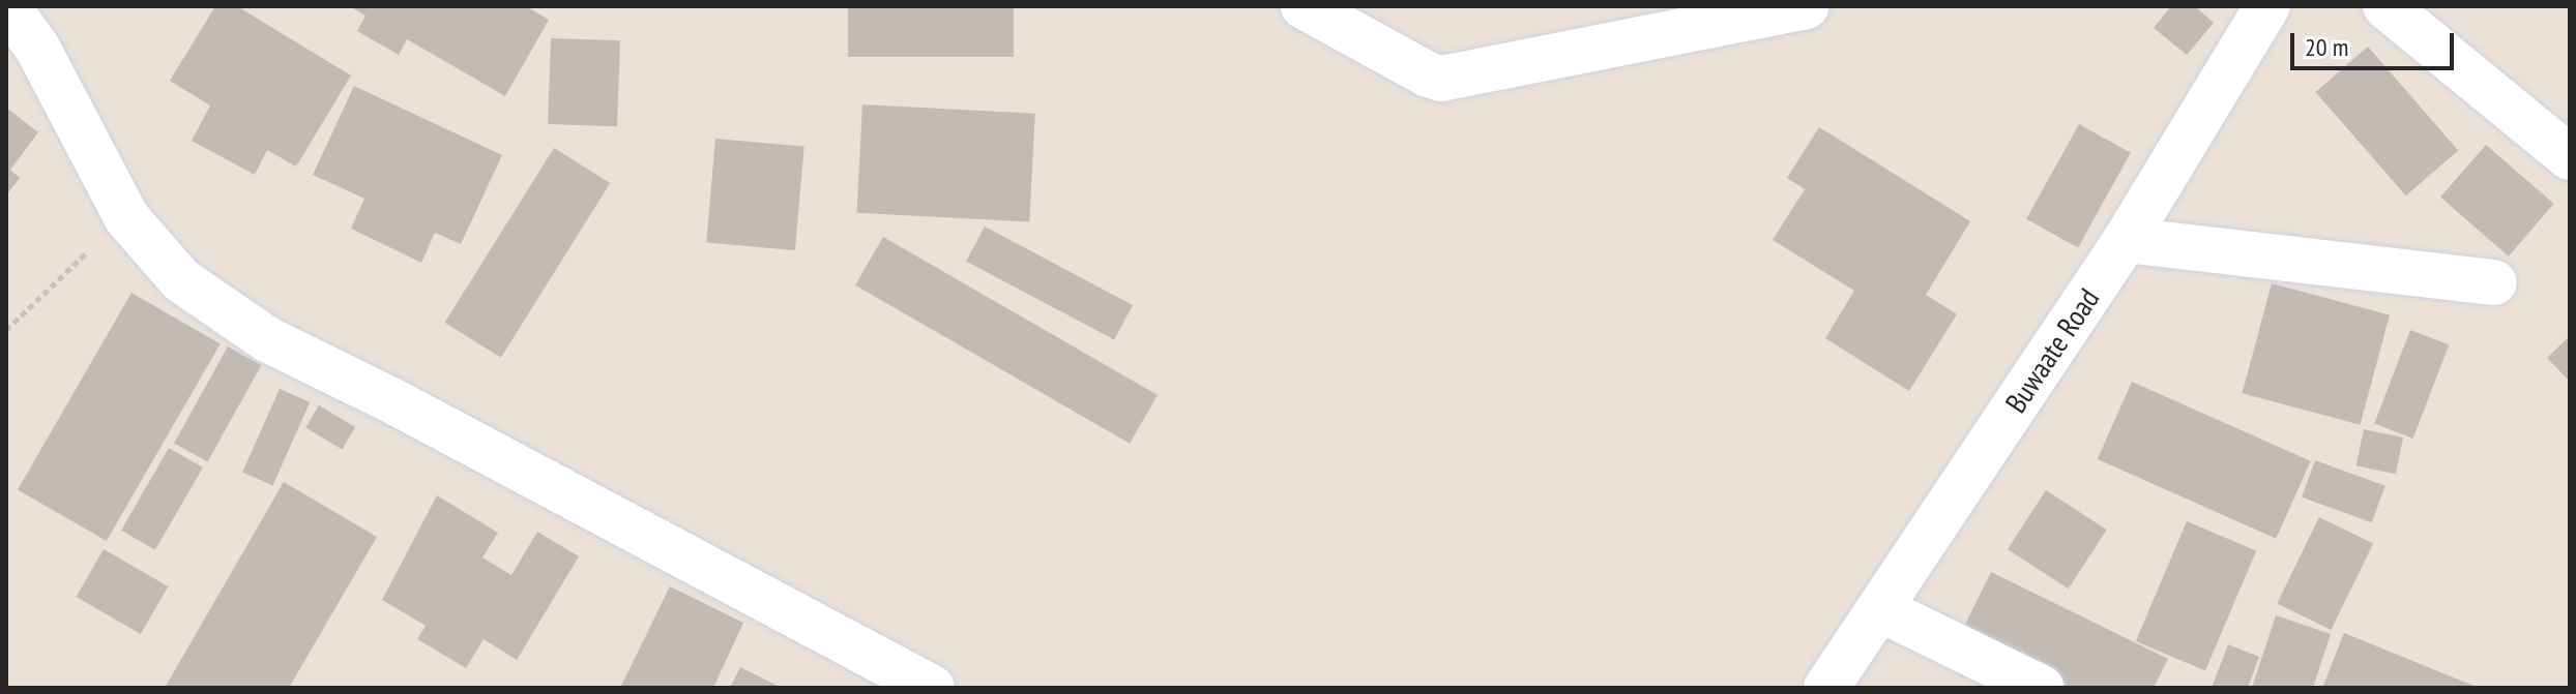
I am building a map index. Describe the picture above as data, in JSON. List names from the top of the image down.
{
  "streets": {
    "street": ["Buwaate Road"]
  },
  "scale_bar": "20 m"
}
